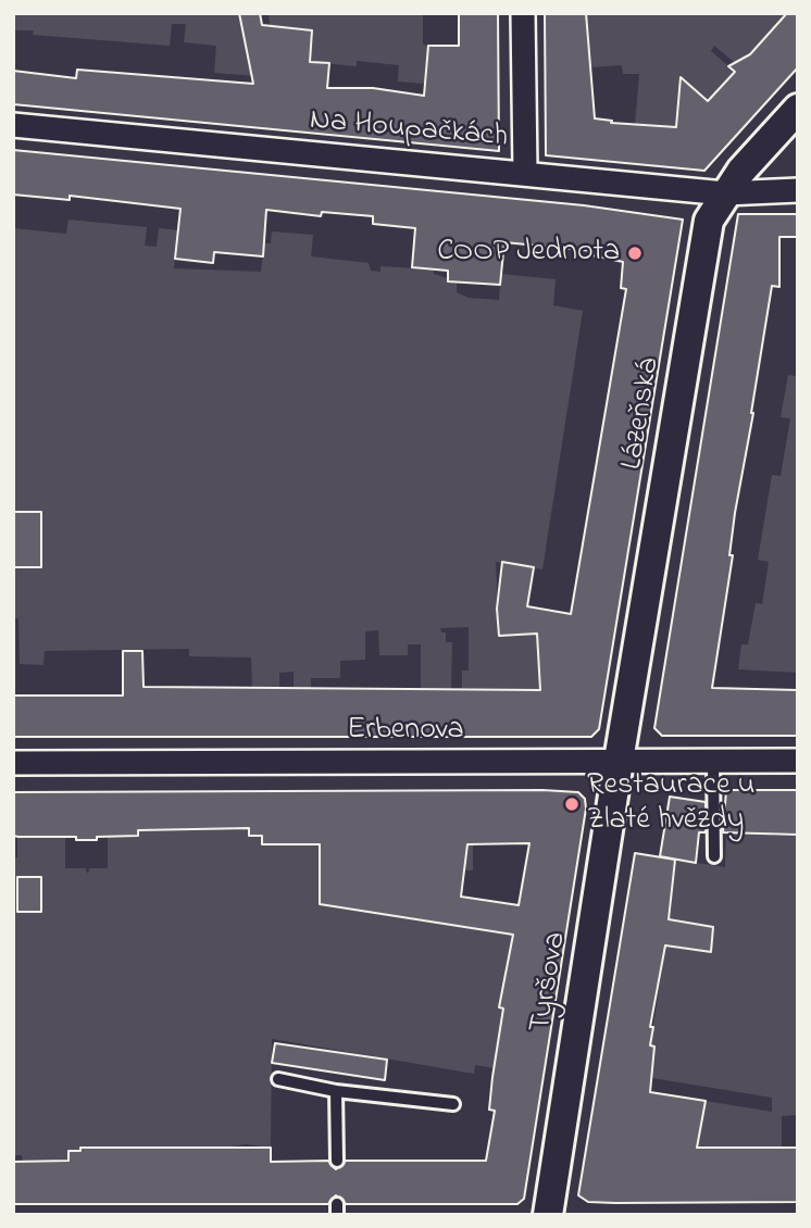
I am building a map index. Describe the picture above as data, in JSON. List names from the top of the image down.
{
  "streets": {
    "street": [
      "Na Houpačkách",
      "Lázeňská",
      "Erbenova",
      "Tyršova"
    ]
  },
  "crossings": [
    ["Na Houpačkách", "Lázeňská"],
    ["Lázeňská", "Erbenova"],
    ["Lázeňská", "Tyršova"],
    ["Erbenova", "Tyršova"]
  ],
  "places": ["COOP Jednota", "Restaurace u Zlaté hvězdy"]
}
